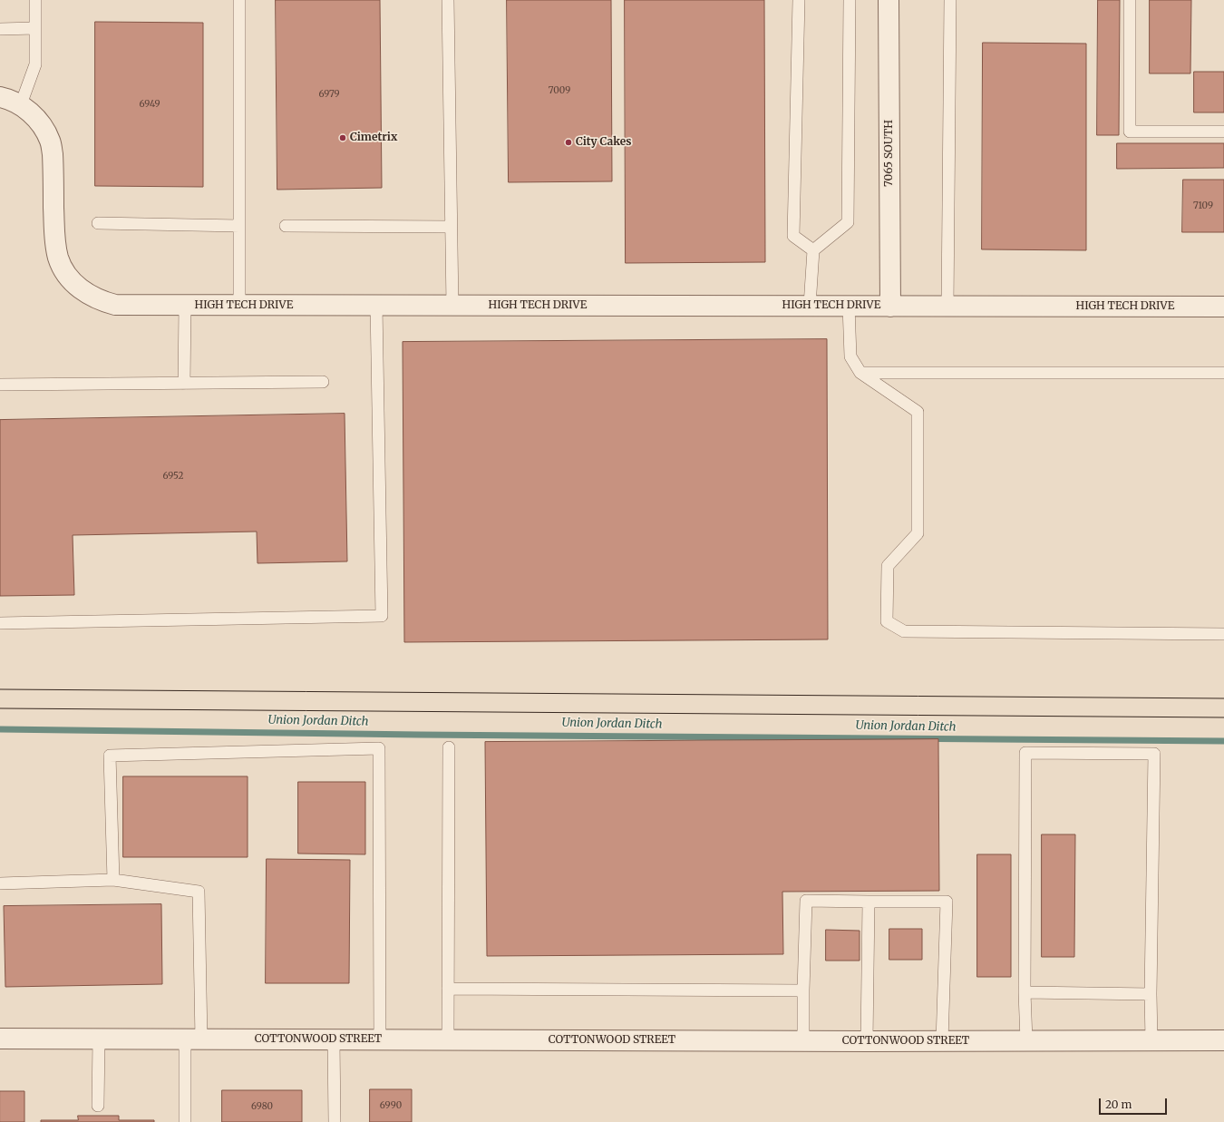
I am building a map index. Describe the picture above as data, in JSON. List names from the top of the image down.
{
  "streets": {
    "street": ["7065 SOUTH", "HIGH TECH DRIVE", "COTTONWOOD STREET"]
  },
  "crossings": [
    ["7065 SOUTH", "HIGH TECH DRIVE"]
  ],
  "water": ["Union Jordan Ditch"],
  "places": ["Cimetrix", "City Cakes"],
  "house_numbers": [
    "7009",
    "6979",
    "6949",
    "7109",
    "6952",
    "6990",
    "6980"
  ],
  "scale_bar": "20 m"
}
